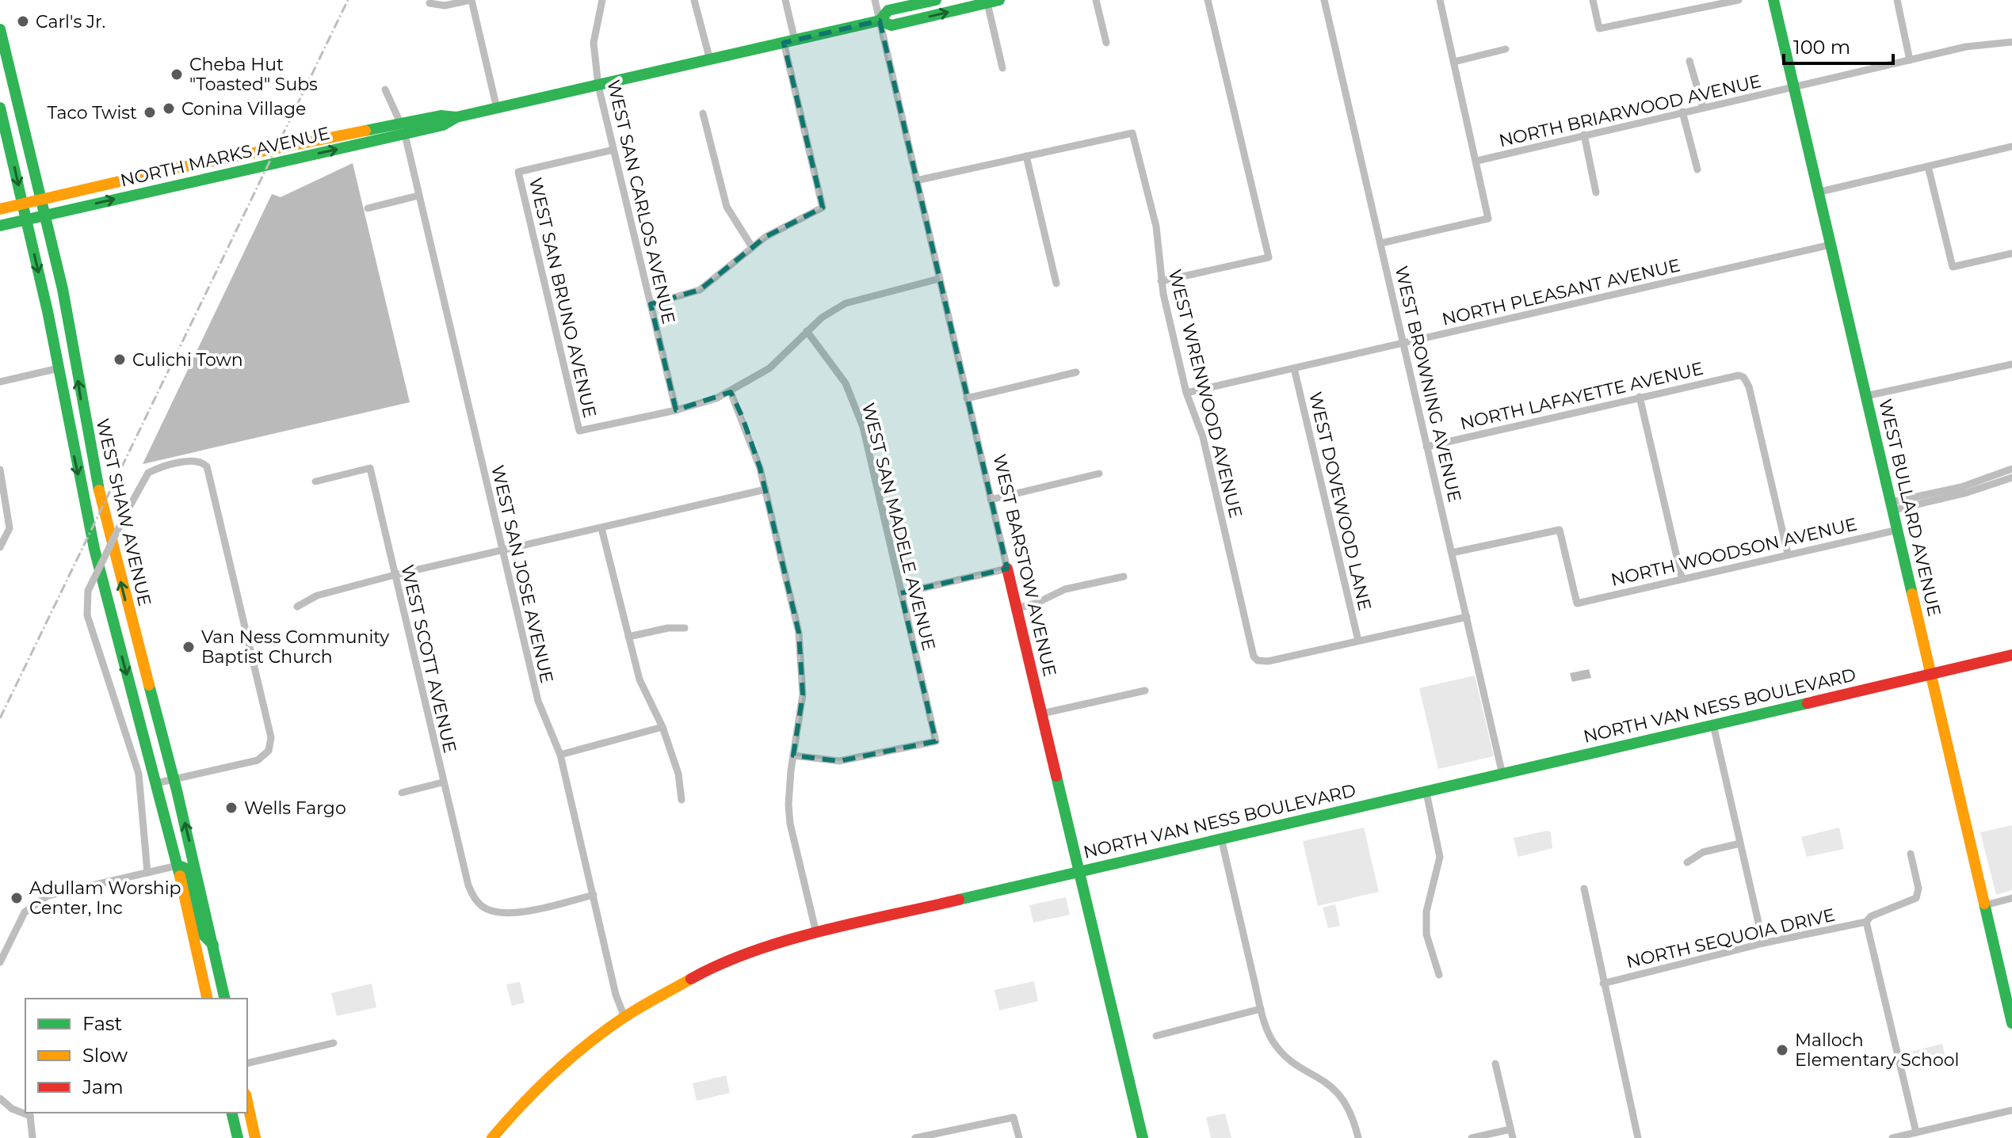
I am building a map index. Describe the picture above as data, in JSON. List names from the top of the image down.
{
  "streets": {
    "main road": [
      "NORTH MARKS AVENUE",
      "WEST BULLARD AVENUE",
      "WEST SHAW AVENUE",
      "WEST BARSTOW AVENUE",
      "NORTH VAN NESS BOULEVARD"
    ],
    "street": [
      "NORTH BRIARWOOD AVENUE",
      "WEST SAN CARLOS AVENUE",
      "NORTH PLEASANT AVENUE",
      "WEST SAN BRUNO AVENUE",
      "WEST BROWNING AVENUE",
      "WEST WRENWOOD AVENUE",
      "NORTH LAFAYETTE AVENUE",
      "WEST DOVEWOOD LANE",
      "WEST SAN MADELE AVENUE",
      "NORTH WOODSON AVENUE",
      "WEST SAN JOSE AVENUE",
      "WEST SCOTT AVENUE",
      "NORTH SEQUOIA DRIVE"
    ]
  },
  "crossings": [
    ["NORTH BRIARWOOD AVENUE", "WEST BULLARD AVENUE"],
    ["NORTH MARKS AVENUE", "WEST SAN CARLOS AVENUE"],
    ["NORTH MARKS AVENUE", "WEST SHAW AVENUE"],
    ["NORTH MARKS AVENUE", "WEST BARSTOW AVENUE"],
    ["NORTH MARKS AVENUE", "WEST SAN JOSE AVENUE"],
    ["WEST SAN CARLOS AVENUE", "WEST SAN BRUNO AVENUE"],
    ["NORTH PLEASANT AVENUE", "WEST BROWNING AVENUE"],
    ["NORTH PLEASANT AVENUE", "WEST WRENWOOD AVENUE"],
    ["NORTH PLEASANT AVENUE", "WEST DOVEWOOD LANE"],
    ["NORTH PLEASANT AVENUE", "WEST BULLARD AVENUE"],
    ["WEST BROWNING AVENUE", "NORTH LAFAYETTE AVENUE"],
    ["WEST BROWNING AVENUE", "NORTH WOODSON AVENUE"],
    ["WEST BROWNING AVENUE", "NORTH VAN NESS BOULEVARD"],
    ["WEST WRENWOOD AVENUE", "WEST DOVEWOOD LANE"],
    ["NORTH LAFAYETTE AVENUE", "NORTH WOODSON AVENUE"],
    ["WEST BULLARD AVENUE", "NORTH WOODSON AVENUE"],
    ["WEST BULLARD AVENUE", "NORTH VAN NESS BOULEVARD"],
    ["WEST BARSTOW AVENUE", "NORTH VAN NESS BOULEVARD"],
    ["WEST SAN JOSE AVENUE", "WEST SCOTT AVENUE"],
    ["WEST SAN JOSE AVENUE", "NORTH VAN NESS BOULEVARD"]
  ],
  "places": [
    "Carl's Jr.",
    "Cheba Hut \"Toasted\" Subs",
    "Conina Village",
    "Taco Twist",
    "Culichi Town",
    "Van Ness Community Baptist Church",
    "Wells Fargo",
    "Adullam Worship Center, Inc",
    "Malloch Elementary School"
  ],
  "legend": ["Fast", "Slow", "Jam"],
  "scale_bar": "100 m"
}
